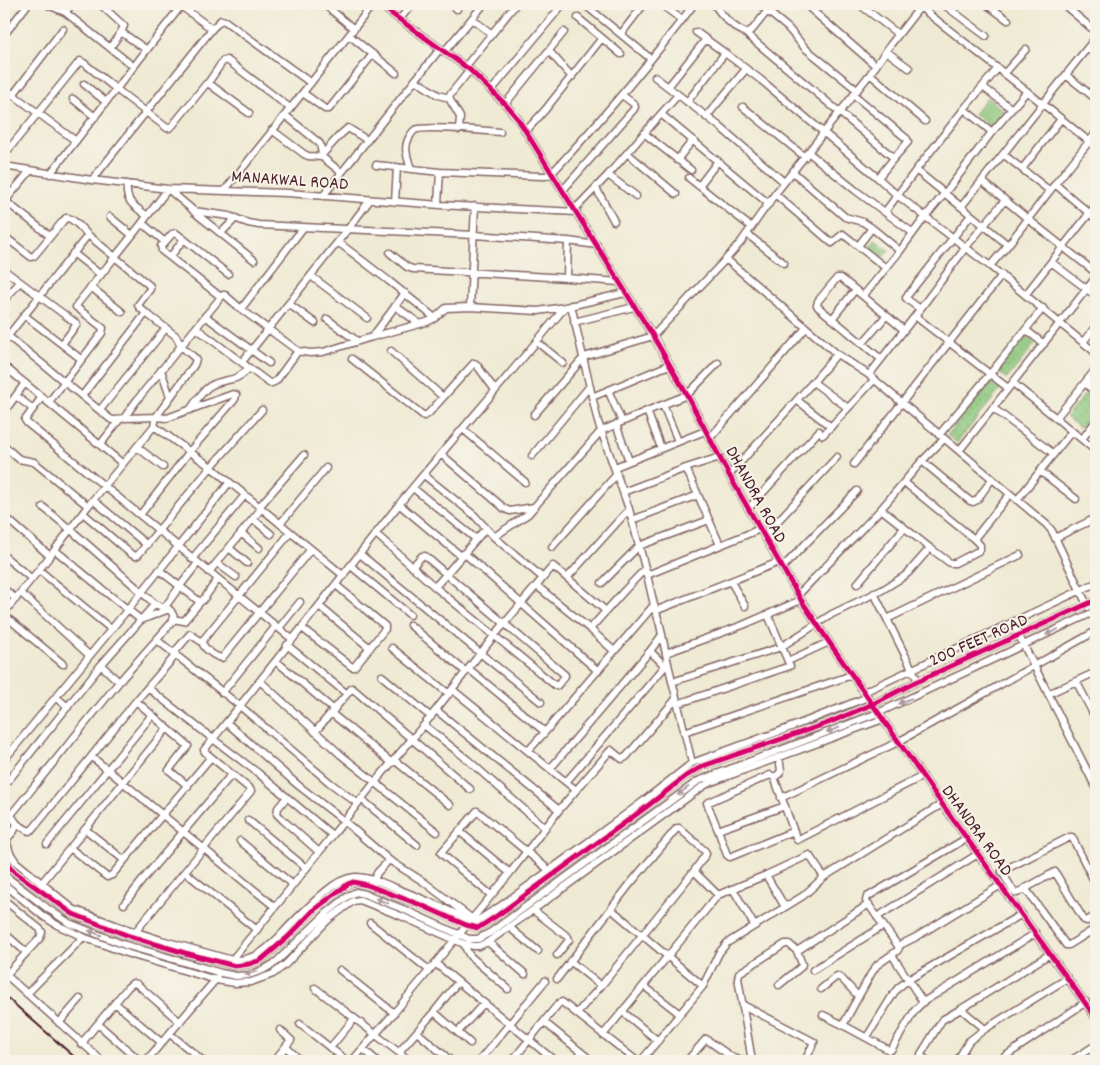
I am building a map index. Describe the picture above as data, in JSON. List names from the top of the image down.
{
  "streets": {
    "street": ["MANAKWAL ROAD", "DHANDRA ROAD", "200 FEET ROAD"]
  },
  "crossings": [
    ["MANAKWAL ROAD", "DHANDRA ROAD"],
    ["DHANDRA ROAD", "200 FEET ROAD"]
  ]
}
